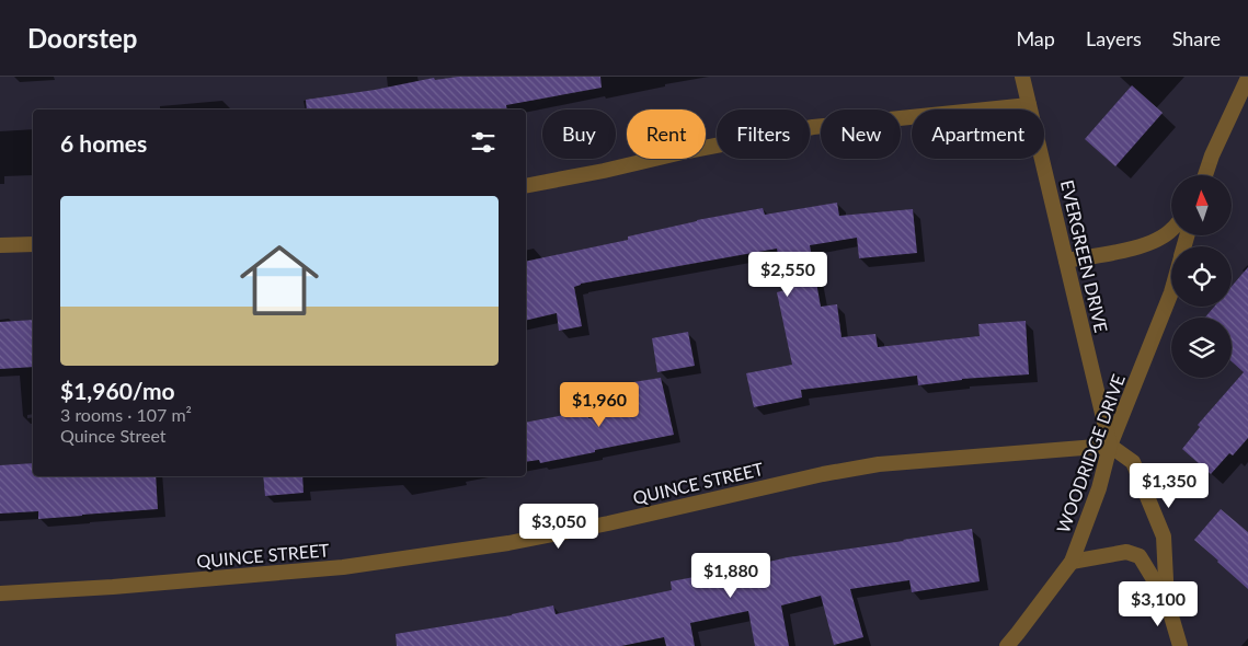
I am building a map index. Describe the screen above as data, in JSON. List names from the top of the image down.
{
  "streets": {
    "street": ["EVERGREEN DRIVE", "WOODRIDGE DRIVE", "QUINCE STREET"]
  },
  "crossings": [
    ["EVERGREEN DRIVE", "WOODRIDGE DRIVE"],
    ["EVERGREEN DRIVE", "QUINCE STREET"],
    ["WOODRIDGE DRIVE", "QUINCE STREET"]
  ],
  "north": "top",
  "page": {
    "header": "Doorstep",
    "nav": ["Map", "Layers", "Share"],
    "chip": [
      "Buy",
      "Rent",
      "Filters",
      "New",
      "Apartment"
    ],
    "heading": "6 homes",
    "list": [
      {
        "name": "$1,960/mo",
        "note": "3 rooms · 107 m² · Quince Street"
      }
    ],
    "price": [
      "$2,550",
      "$1,960",
      "$1,350",
      "$3,050",
      "$1,880",
      "$3,100"
    ]
  }
}
